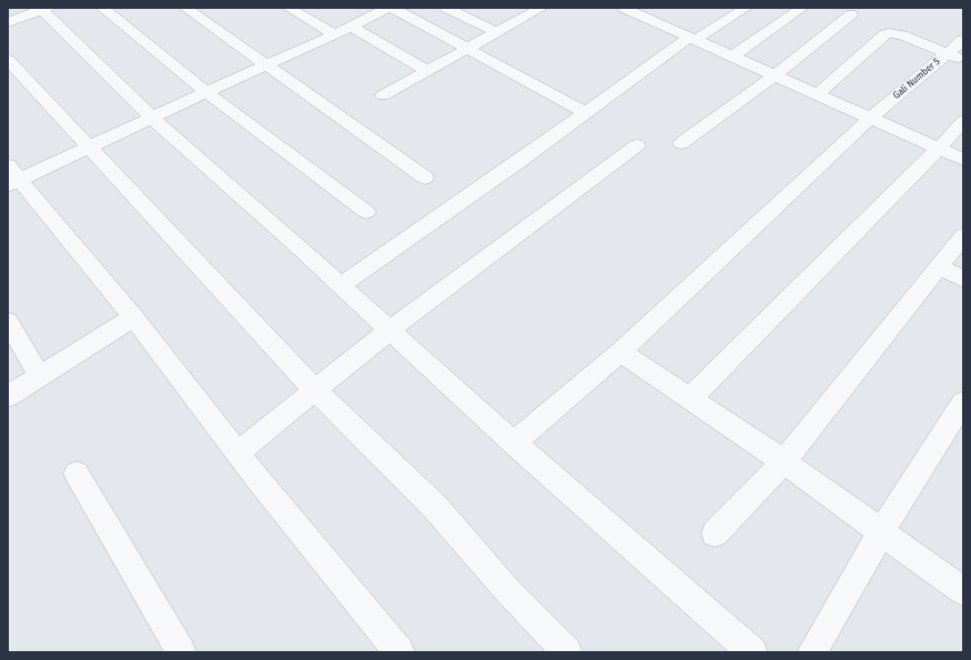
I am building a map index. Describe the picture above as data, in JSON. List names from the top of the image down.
{
  "streets": {
    "street": ["Gali Number 5"]
  }
}
